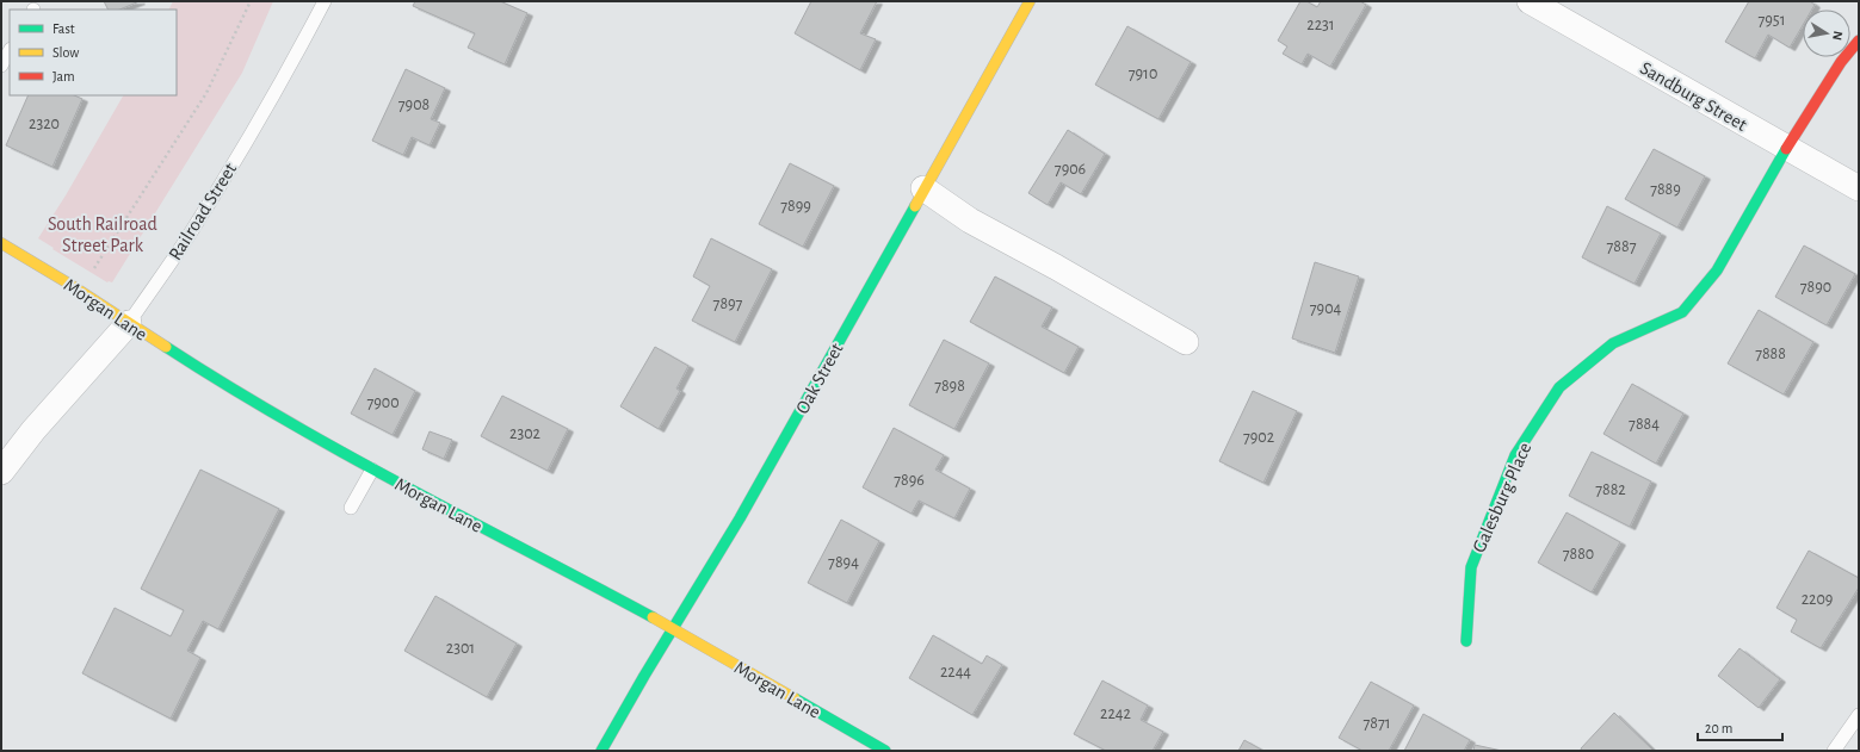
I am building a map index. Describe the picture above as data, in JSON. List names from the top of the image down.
{
  "streets": {
    "street": [
      "Sandburg Street",
      "Railroad Street",
      "Morgan Lane",
      "Oak Street",
      "Galesburg Place"
    ]
  },
  "crossings": [
    ["Sandburg Street", "Galesburg Place"],
    ["Railroad Street", "Morgan Lane"],
    ["Morgan Lane", "Oak Street"]
  ],
  "parks": ["South Railroad Street Park"],
  "house_numbers": [
    "7951",
    "2231",
    "7910",
    "7908",
    "2320",
    "7906",
    "7889",
    "7899",
    "7887",
    "7890",
    "7897",
    "7904",
    "7888",
    "7898",
    "7900",
    "7884",
    "2302",
    "7902",
    "7896",
    "7882",
    "7880",
    "7894",
    "2209",
    "2301",
    "2244",
    "2242",
    "7871"
  ],
  "legend": ["Fast", "Slow", "Jam"],
  "scale_bar": "20 m",
  "north": "right"
}
